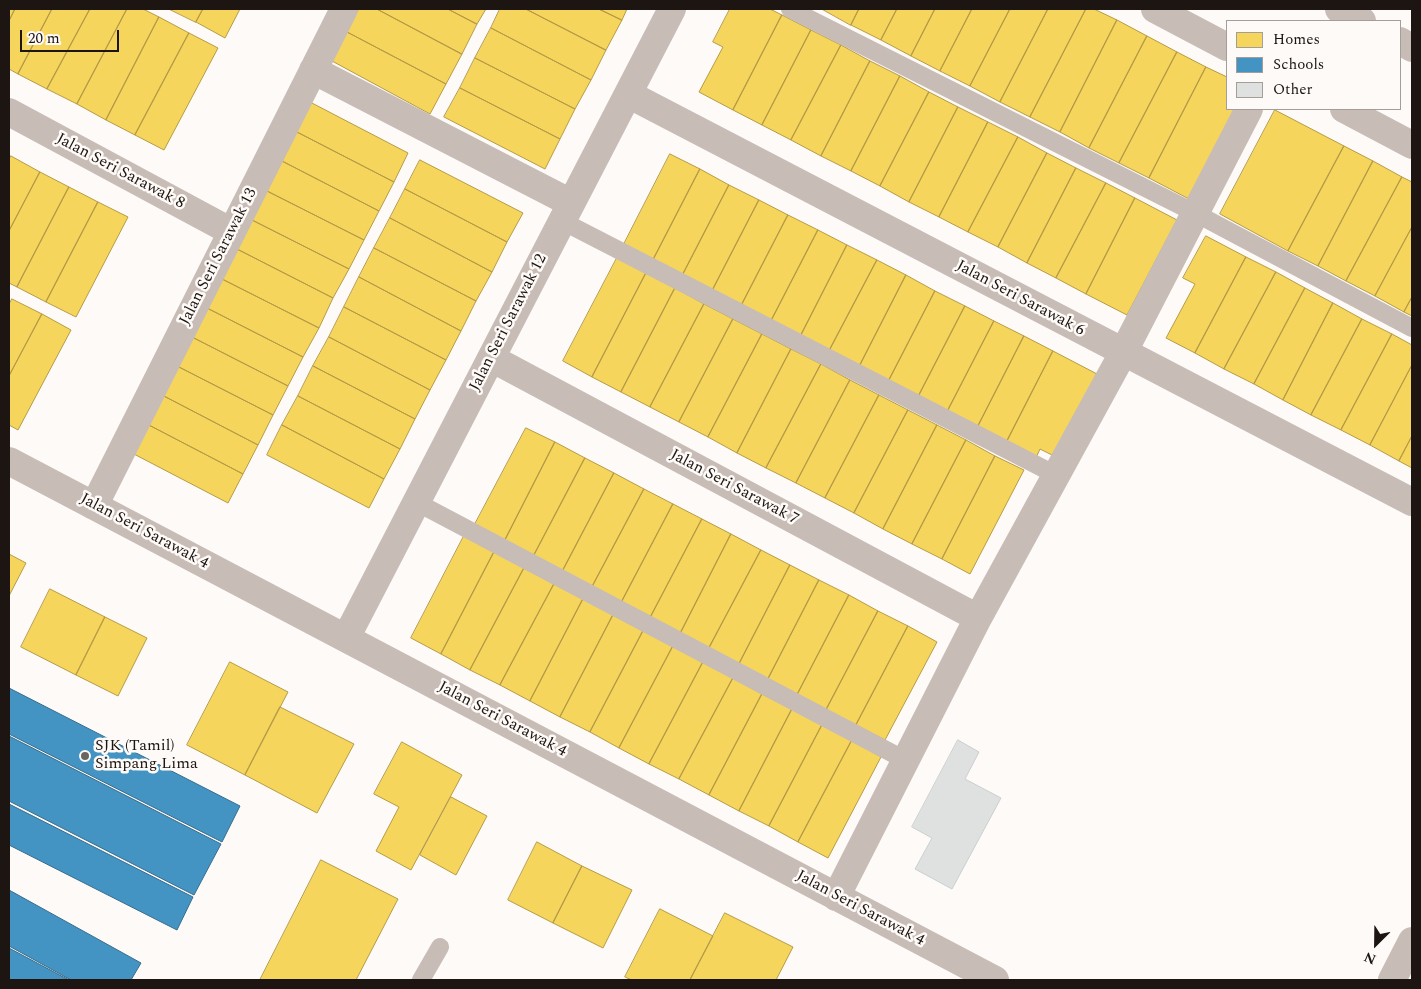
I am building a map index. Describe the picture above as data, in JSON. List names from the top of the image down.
{
  "streets": {
    "street": [
      "Jalan Seri Sarawak 8",
      "Jalan Seri Sarawak 13",
      "Jalan Seri Sarawak 6",
      "Jalan Seri Sarawak 12",
      "Jalan Seri Sarawak 7",
      "Jalan Seri Sarawak 4"
    ]
  },
  "crossings": [
    ["Jalan Seri Sarawak 8", "Jalan Seri Sarawak 13"],
    ["Jalan Seri Sarawak 13", "Jalan Seri Sarawak 4"],
    ["Jalan Seri Sarawak 6", "Jalan Seri Sarawak 12"],
    ["Jalan Seri Sarawak 12", "Jalan Seri Sarawak 7"],
    ["Jalan Seri Sarawak 12", "Jalan Seri Sarawak 4"]
  ],
  "places": ["SJK (Tamil) Simpang Lima"],
  "legend": ["Homes", "Schools", "Other"],
  "scale_bar": "20 m",
  "north": "bottom left"
}
